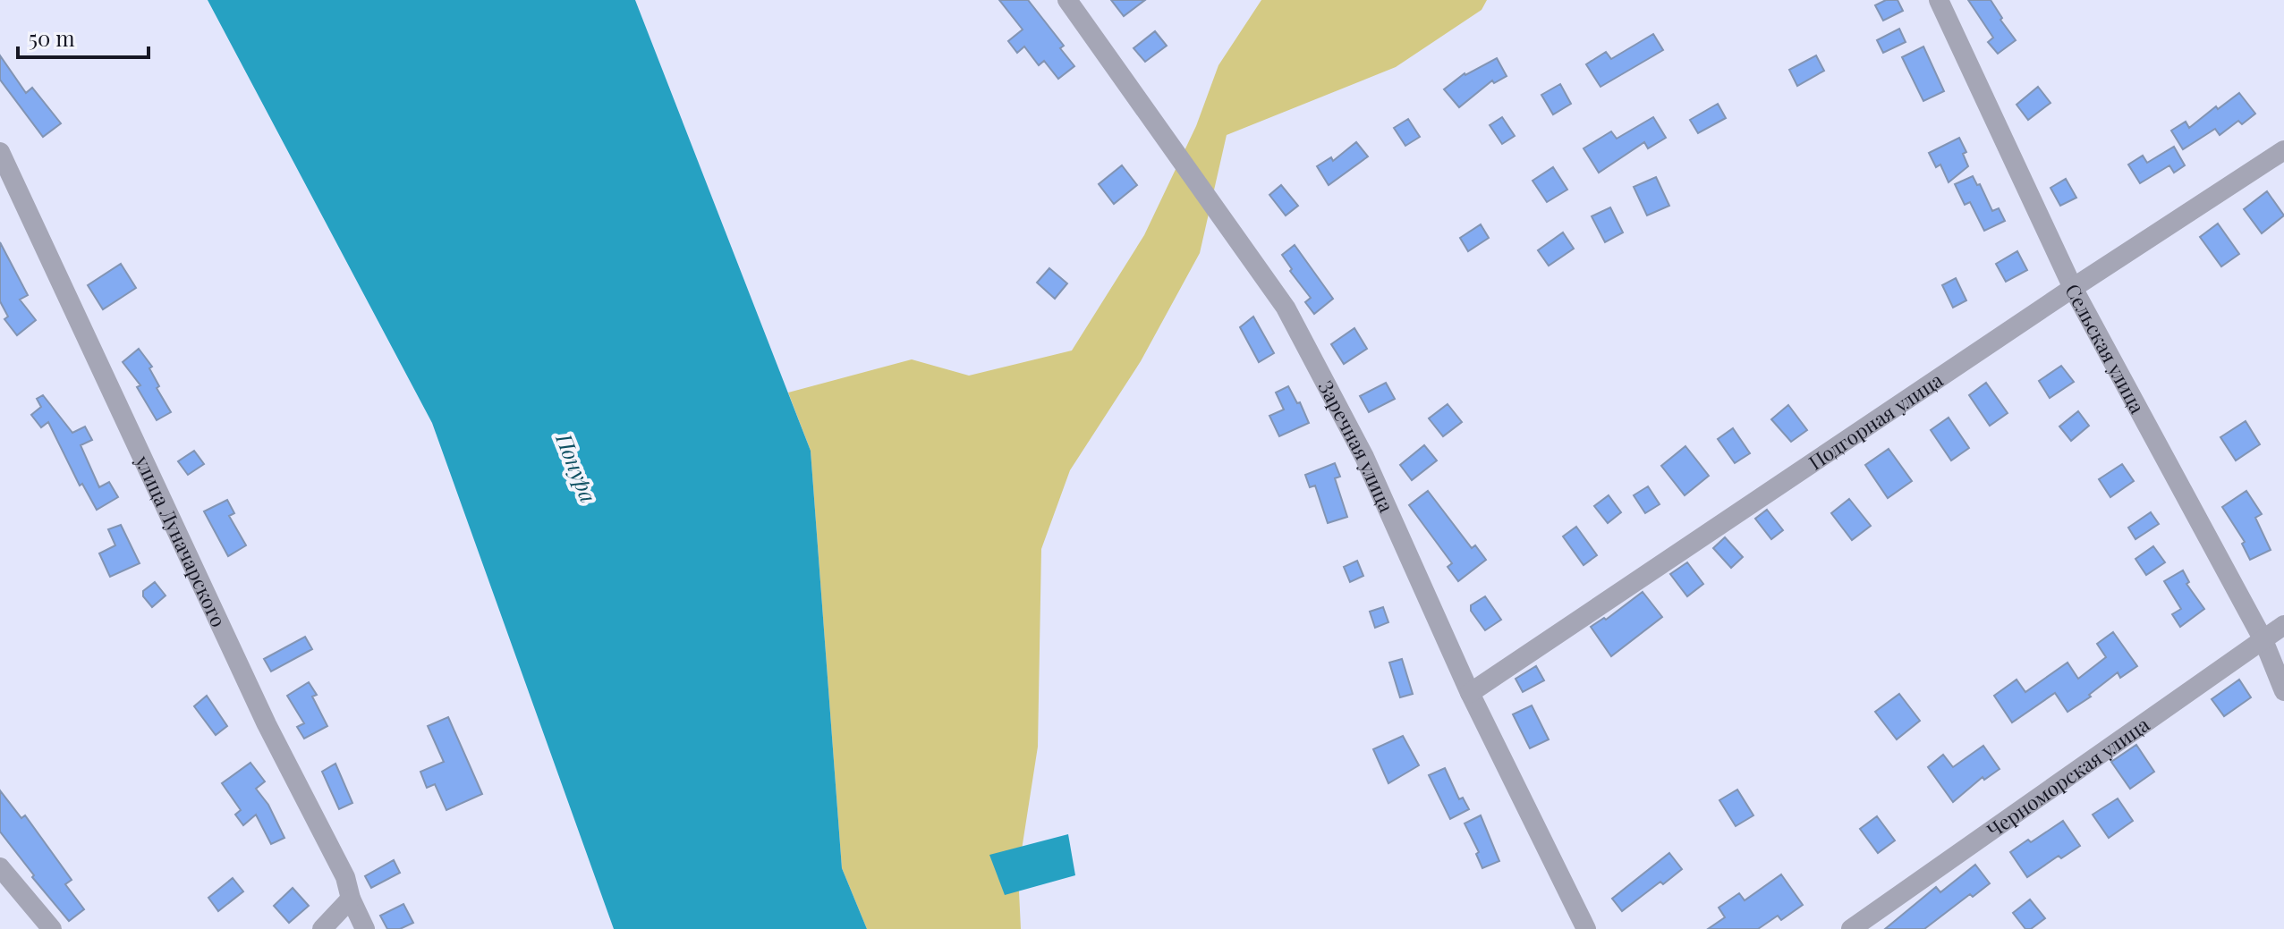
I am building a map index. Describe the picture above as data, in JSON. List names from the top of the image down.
{
  "streets": {
    "street": [
      "Сельская улица",
      "Подгорная улица",
      "Заречная улица",
      "улица Луначарского",
      "Черноморская улица"
    ]
  },
  "crossings": [
    ["Сельская улица", "Подгорная улица"],
    ["Сельская улица", "Черноморская улица"],
    ["Подгорная улица", "Заречная улица"]
  ],
  "water": ["Понура"],
  "scale_bar": "50 m"
}
